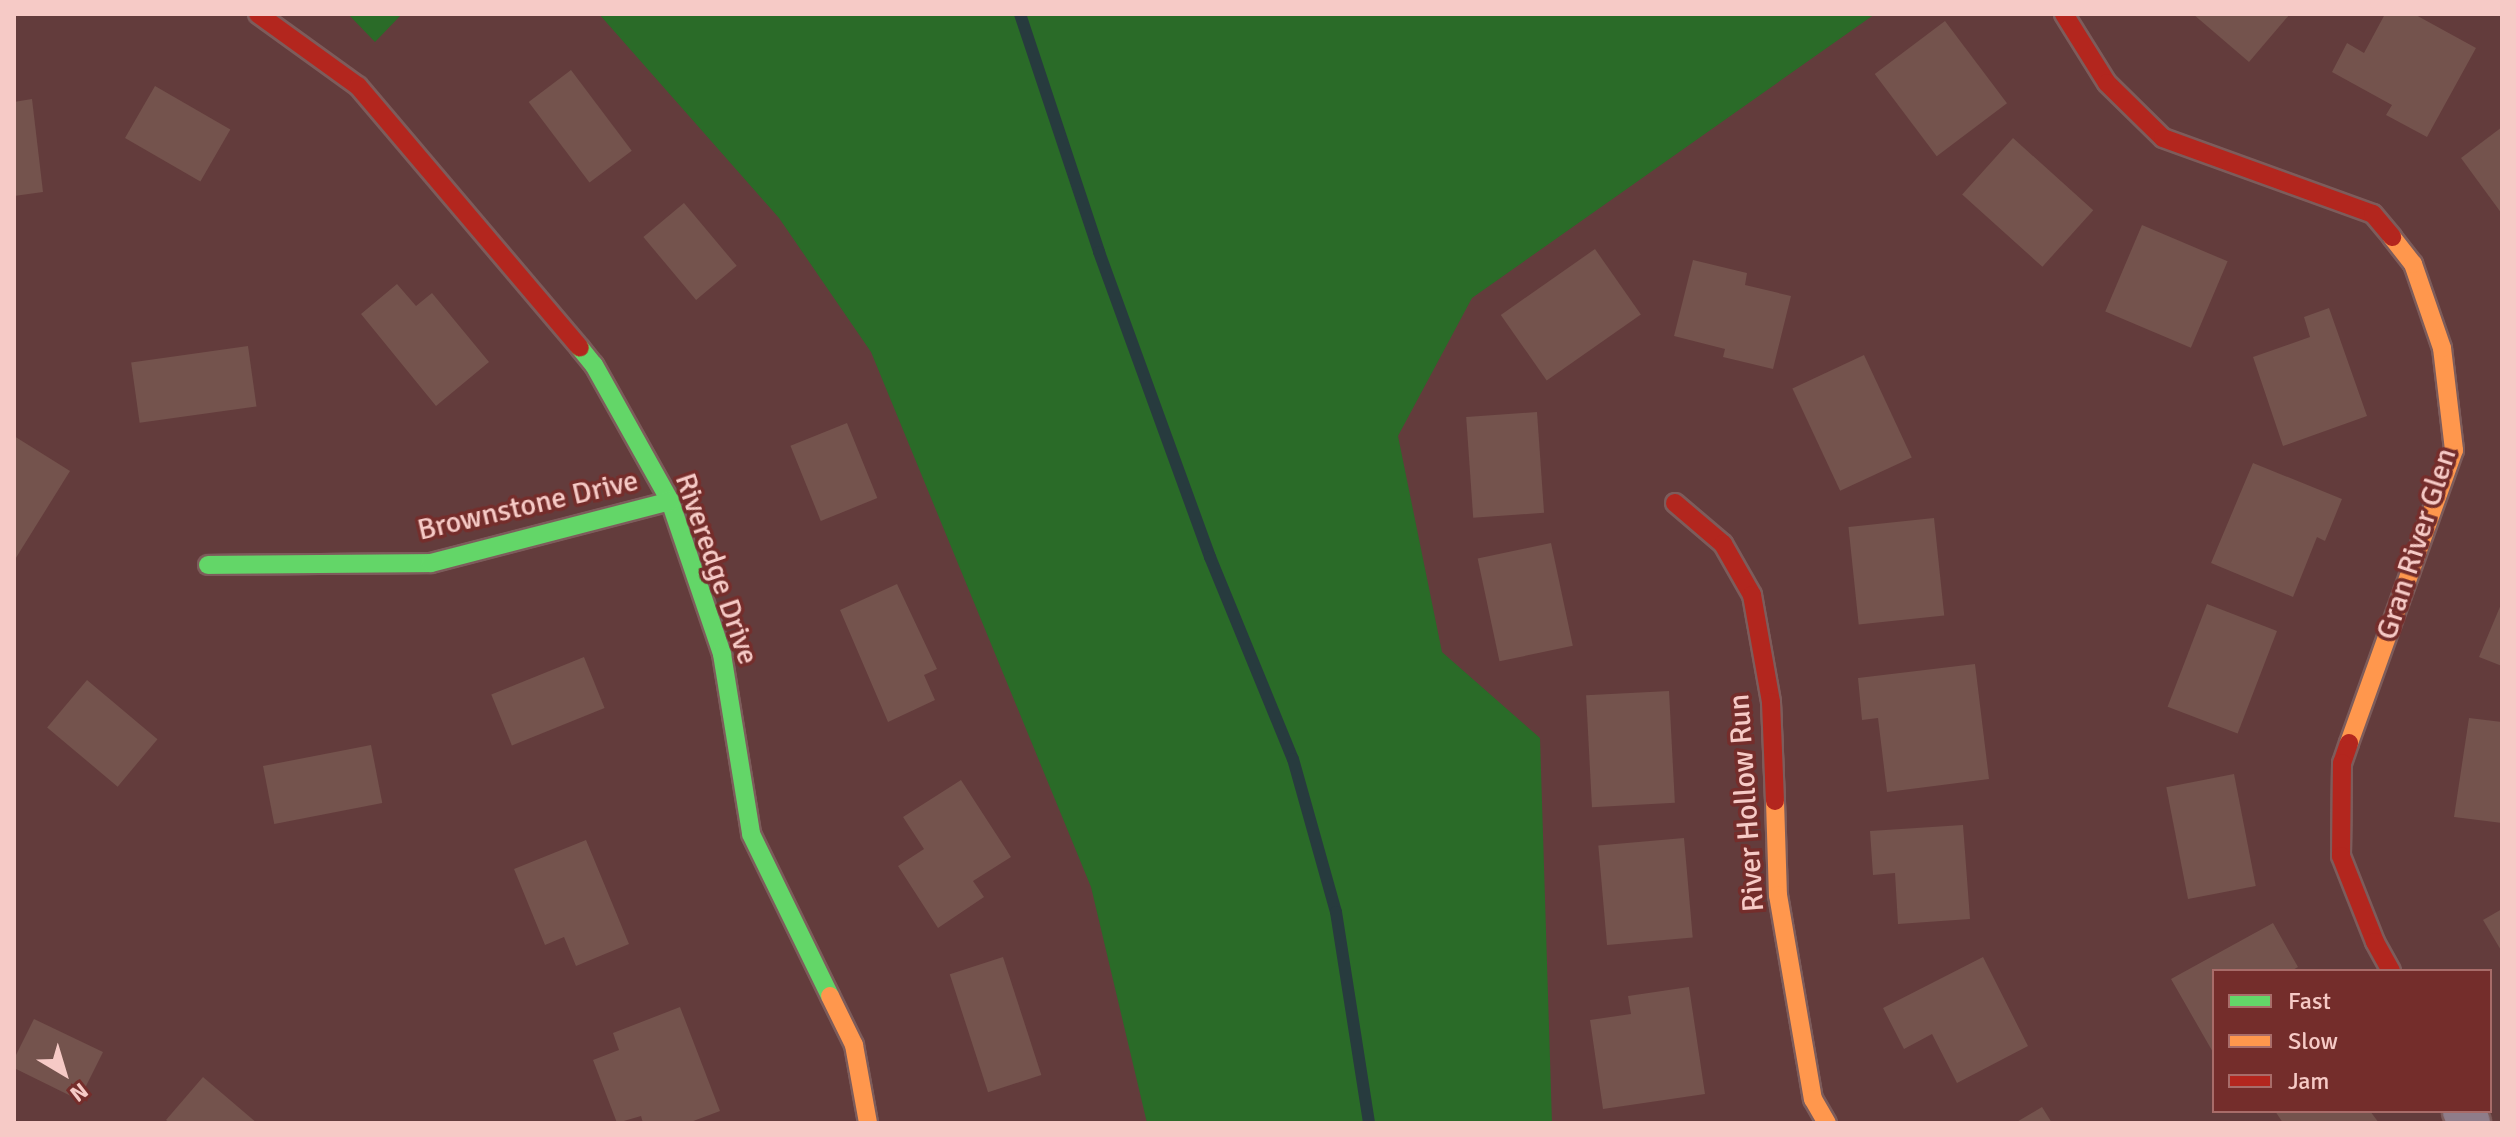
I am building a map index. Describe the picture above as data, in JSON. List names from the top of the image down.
{
  "streets": {
    "street": [
      "Brownstone Drive",
      "Gran River Glen",
      "Riveredge Drive",
      "River Hollow Run"
    ]
  },
  "crossings": [
    ["Brownstone Drive", "Riveredge Drive"]
  ],
  "legend": ["Fast", "Slow", "Jam"],
  "north": "bottom right"
}
